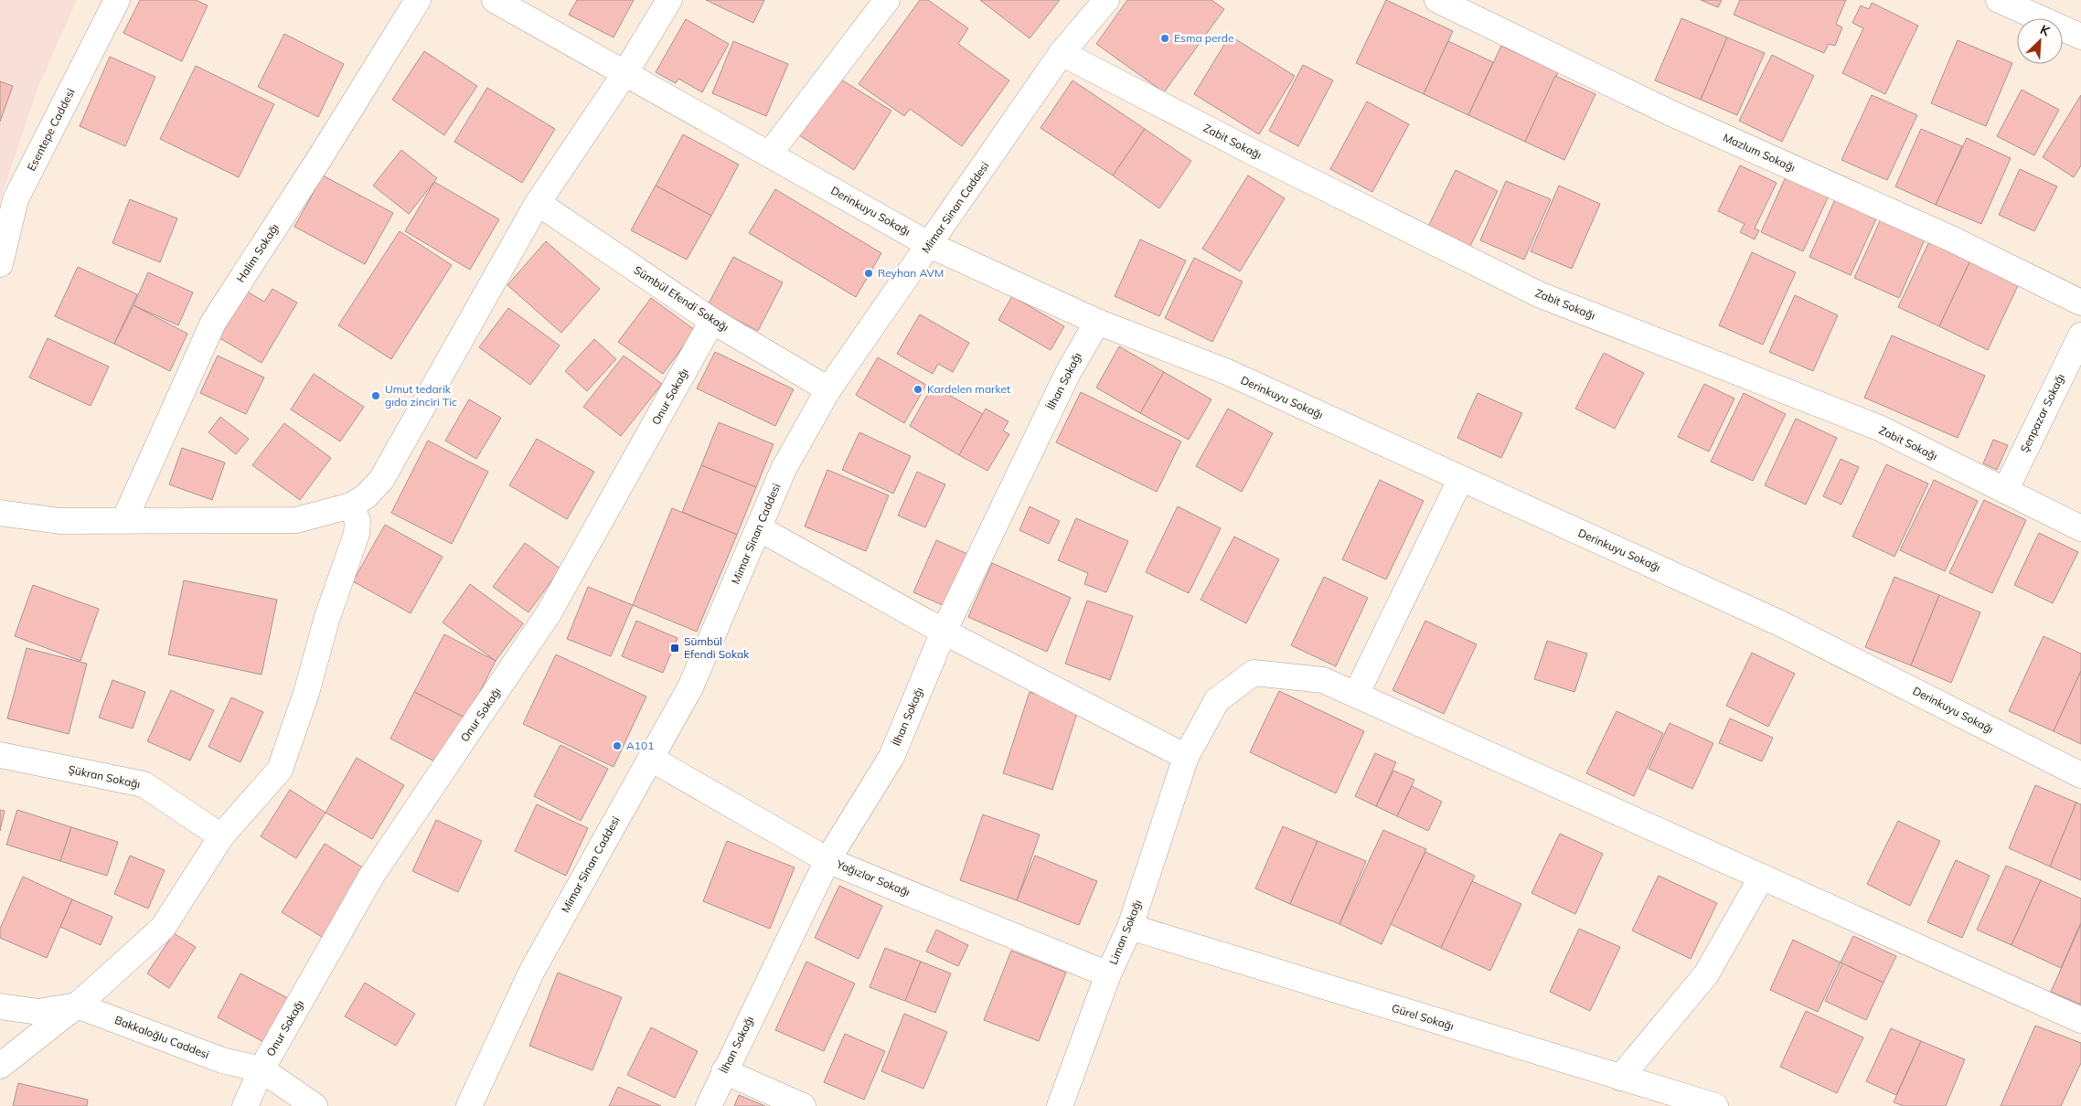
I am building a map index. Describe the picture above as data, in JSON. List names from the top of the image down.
{
  "streets": {
    "street": [
      "Esentepe Caddesi",
      "Zabit Sokağı",
      "Mazlum Sokağı",
      "Mimar Sinan Caddesi",
      "Derinkuyu Sokağı",
      "Halim Sokağı",
      "Sümbül Efendi Sokağı",
      "İlhan Sokağı",
      "Onur Sokağı",
      "Şenpazar Sokağı",
      "Şükran Sokağı",
      "Yağızlar Sokağı",
      "Liman Sokağı",
      "Gürel Sokağı",
      "Bakkaloğlu Caddesi"
    ]
  },
  "crossings": [
    ["Zabit Sokağı", "Mimar Sinan Caddesi"],
    ["Zabit Sokağı", "Şenpazar Sokağı"],
    ["Mimar Sinan Caddesi", "Derinkuyu Sokağı"],
    ["Mimar Sinan Caddesi", "Sümbül Efendi Sokağı"],
    ["Mimar Sinan Caddesi", "Yağızlar Sokağı"],
    ["Derinkuyu Sokağı", "İlhan Sokağı"],
    ["Sümbül Efendi Sokağı", "Onur Sokağı"],
    ["İlhan Sokağı", "Yağızlar Sokağı"],
    ["Onur Sokağı", "Bakkaloğlu Caddesi"],
    ["Yağızlar Sokağı", "Liman Sokağı"],
    ["Liman Sokağı", "Gürel Sokağı"]
  ],
  "places": {
    "other": [
      "Esma perde",
      "Reyhan AVM",
      "Kardelen market",
      "Umut tedarik gıda zinciri Tic",
      "A101"
    ],
    "transit": ["Sümbül Efendi Sokak"]
  },
  "north": "top right"
}
